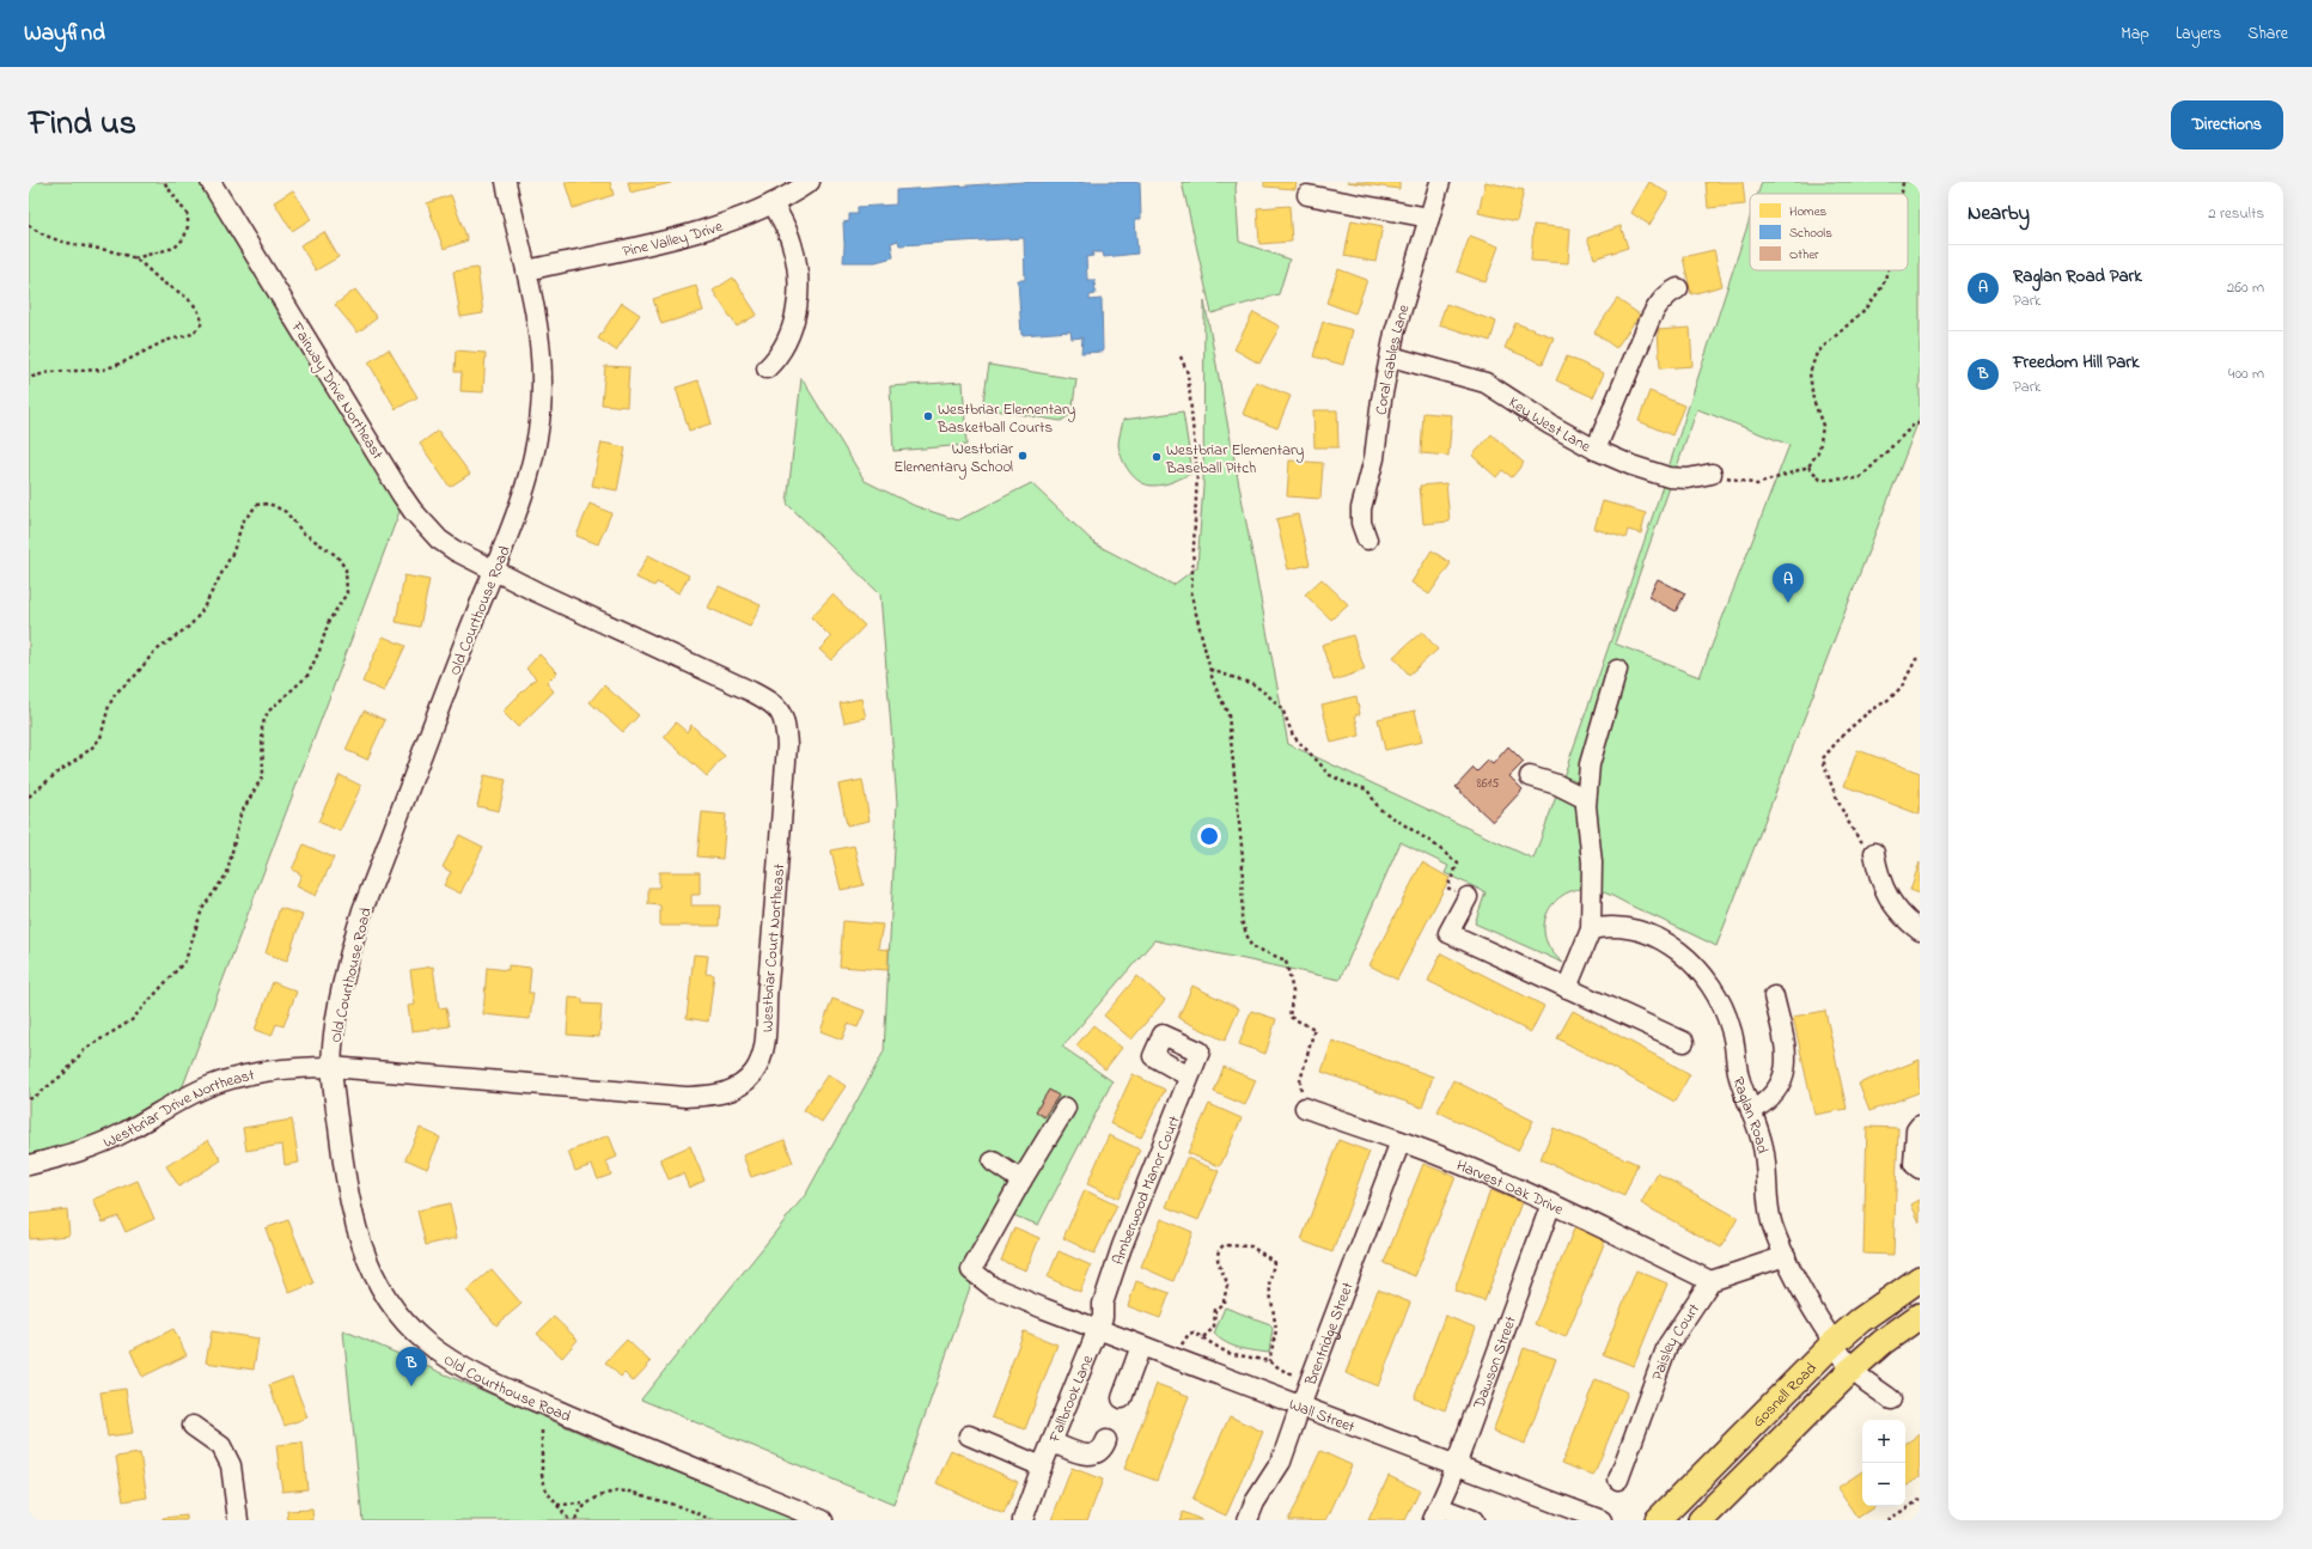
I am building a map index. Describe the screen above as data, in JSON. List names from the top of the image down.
{
  "streets": {
    "main road": ["Gosnell Road"],
    "street": [
      "Pine Valley Drive",
      "Coral Gables Lane",
      "Fairway Drive Northeast",
      "Key West Lane",
      "Old Courthouse Road",
      "Westbriar Court Northeast",
      "Westbriar Drive Northeast",
      "Raglan Road",
      "Harvest Oak Drive",
      "Amberwood Manor Court",
      "Brentridge Street",
      "Paisley Court",
      "Dawson Street",
      "Fallbrook Lane",
      "Wall Street"
    ]
  },
  "crossings": [
    ["Pine Valley Drive", "Old Courthouse Road"],
    ["Coral Gables Lane", "Key West Lane"],
    ["Fairway Drive Northeast", "Old Courthouse Road"],
    ["Fairway Drive Northeast", "Westbriar Court Northeast"],
    ["Old Courthouse Road", "Westbriar Court Northeast"],
    ["Old Courthouse Road", "Westbriar Drive Northeast"],
    ["Westbriar Court Northeast", "Westbriar Drive Northeast"],
    ["Raglan Road", "Gosnell Road"],
    ["Harvest Oak Drive", "Brentridge Street"],
    ["Harvest Oak Drive", "Paisley Court"],
    ["Harvest Oak Drive", "Dawson Street"],
    ["Amberwood Manor Court", "Fallbrook Lane"],
    ["Amberwood Manor Court", "Wall Street"],
    ["Brentridge Street", "Wall Street"],
    ["Dawson Street", "Wall Street"],
    ["Fallbrook Lane", "Wall Street"]
  ],
  "places": ["Westbriar Elementary Basketball Courts", "Westbriar Elementary School", "Westbriar Elementary Baseball Pitch"],
  "house_numbers": ["8615"],
  "legend": ["Homes", "Schools", "Other"],
  "page": {
    "header": "Wayfind",
    "nav": ["Map", "Layers", "Share"],
    "title": "Find us",
    "buttons": "Directions",
    "heading": ["Nearby", "2 results"],
    "list": [
      {
        "mark": "A",
        "name": "Raglan Road Park",
        "note": "Park",
        "value": "260 m"
      },
      {
        "mark": "B",
        "name": "Freedom Hill Park",
        "note": "Park",
        "value": "400 m"
      }
    ],
    "pins": ["A", "B"],
    "map_buttons": ["+", "−"]
  }
}
